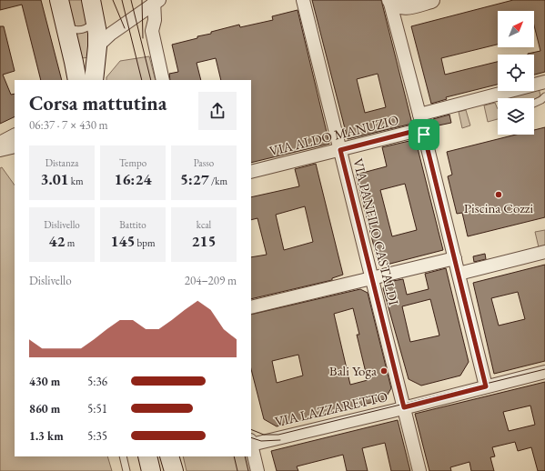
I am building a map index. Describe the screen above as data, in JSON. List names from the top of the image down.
{
  "streets": {
    "street": ["VIA ALDO MANUZIO", "VIA PANFILO CASTALDI", "VIA LAZZARETTO"]
  },
  "crossings": [
    ["VIA ALDO MANUZIO", "VIA PANFILO CASTALDI"],
    ["VIA PANFILO CASTALDI", "VIA LAZZARETTO"]
  ],
  "places": ["Piscina Cozzi", "Bali Yoga"],
  "north": "top right",
  "page": {
    "heading": ["Corsa mattutina", "06:37 · 7 × 430 m"],
    "stats": [
      ["Distanza", "3.01 km"],
      ["Tempo", "16:24"],
      ["Passo", "5:27 /km"],
      ["Dislivello", "42 m"],
      ["Battito", "145 bpm"],
      ["kcal", "215"]
    ],
    "chart": ["Dislivello", "204–209 m"],
    "list": [
      {
        "name": "430 m",
        "note": "5:36"
      },
      {
        "name": "860 m",
        "note": "5:51"
      },
      {
        "name": "1.3 km",
        "note": "5:35"
      }
    ]
  }
}
